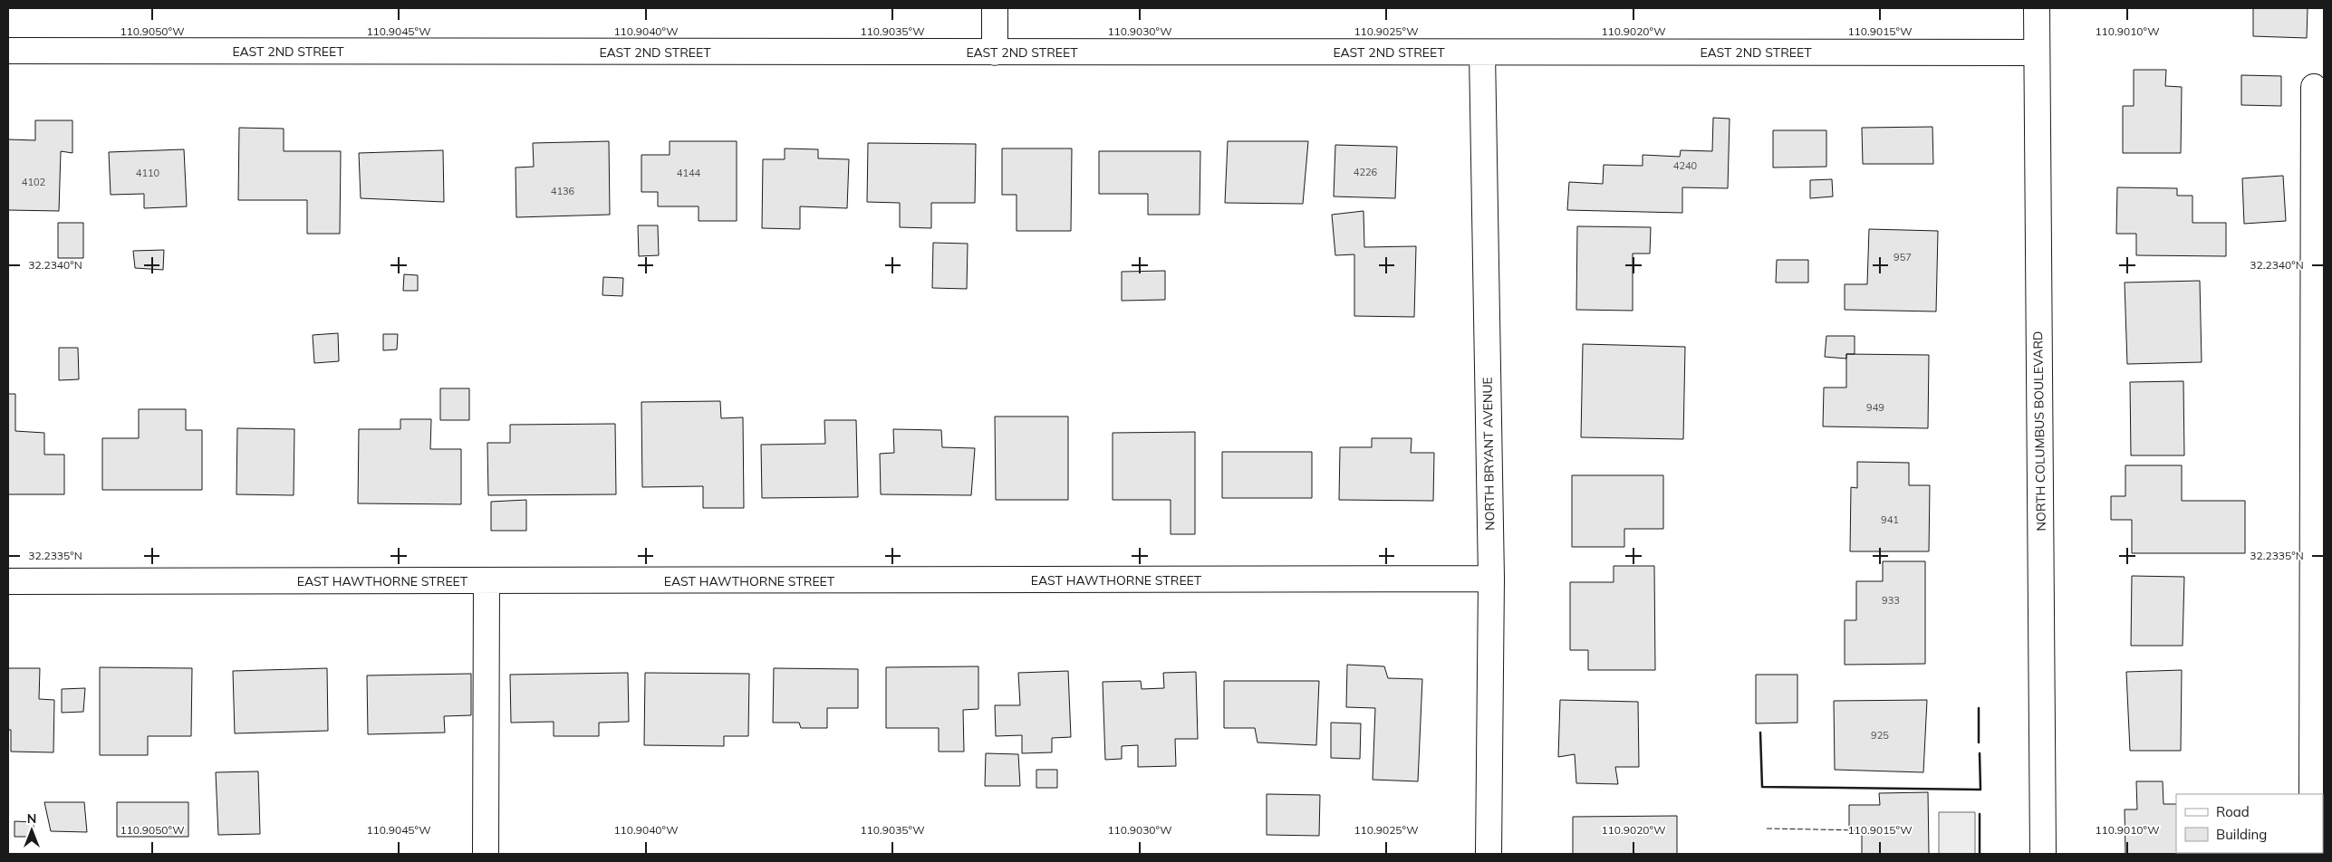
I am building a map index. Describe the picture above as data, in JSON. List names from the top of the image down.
{
  "streets": {
    "street": [
      "EAST 2ND STREET",
      "NORTH COLUMBUS BOULEVARD",
      "NORTH BRYANT AVENUE",
      "EAST HAWTHORNE STREET"
    ]
  },
  "crossings": [
    ["EAST 2ND STREET", "NORTH COLUMBUS BOULEVARD"],
    ["EAST 2ND STREET", "NORTH BRYANT AVENUE"],
    ["NORTH BRYANT AVENUE", "EAST HAWTHORNE STREET"]
  ],
  "house_numbers": [
    "4240",
    "4226",
    "4110",
    "4144",
    "4102",
    "4136",
    "957",
    "949",
    "941",
    "933",
    "925"
  ],
  "legend": ["Road", "Building"],
  "north": "top",
  "coordinates": [
    "110.9050°W",
    "110.9045°W",
    "110.9040°W",
    "110.9035°W",
    "110.9030°W",
    "110.9025°W",
    "110.9020°W",
    "110.9015°W",
    "110.9010°W",
    "32.2340°N",
    "32.2335°N"
  ]
}
